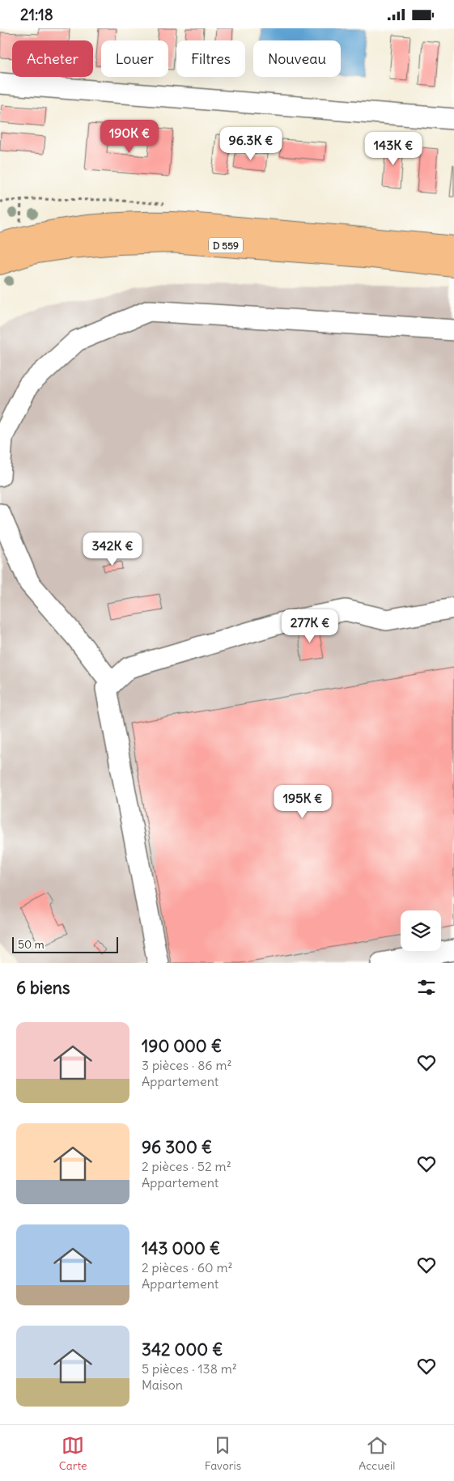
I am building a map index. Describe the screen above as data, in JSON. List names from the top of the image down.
{
  "streets": {
    "main road": ["D 559"]
  },
  "scale_bar": "50 m",
  "page": {
    "status": "21:18",
    "chip": [
      "Acheter",
      "Louer",
      "Filtres",
      "Nouveau"
    ],
    "price": [
      "190K €",
      "96.3K €",
      "143K €",
      "342K €",
      "277K €",
      "195K €"
    ],
    "scale": "50 m",
    "heading": "6 biens",
    "list": [
      {
        "name": "190 000 €",
        "note": "3 pièces · 86 m² · Appartement"
      },
      {
        "name": "96 300 €",
        "note": "2 pièces · 52 m² · Appartement"
      },
      {
        "name": "143 000 €",
        "note": "2 pièces · 60 m² · Appartement"
      },
      {
        "name": "342 000 €",
        "note": "5 pièces · 138 m² · Maison"
      }
    ],
    "tabs": ["Carte", "Favoris", "Accueil"]
  }
}
